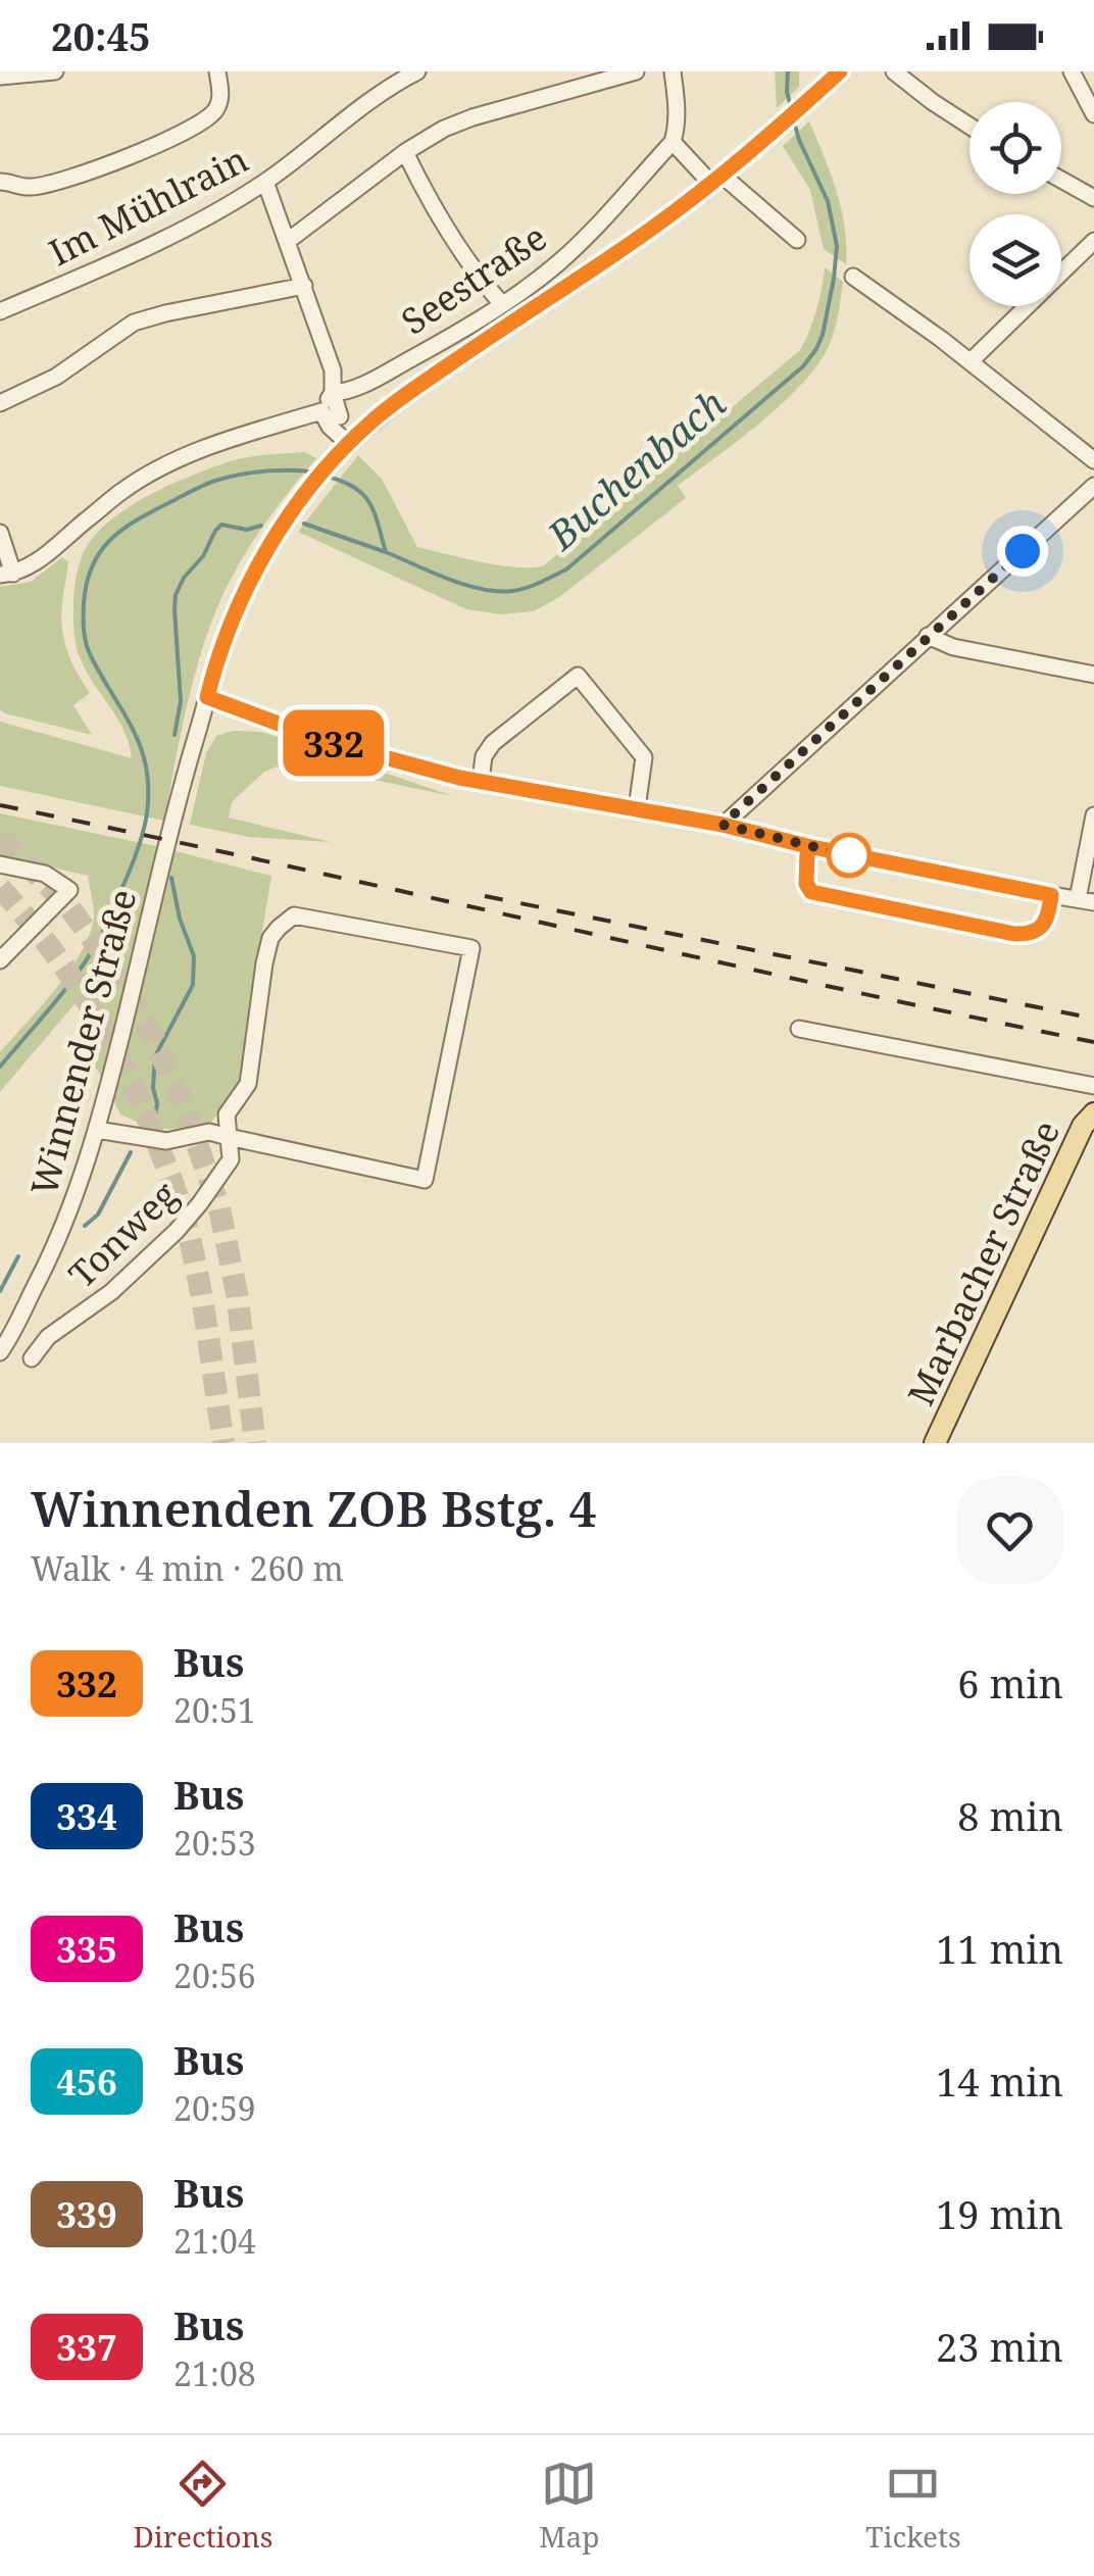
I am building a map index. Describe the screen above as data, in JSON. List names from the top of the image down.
{
  "streets": {
    "main road": ["Marbacher Straße"],
    "street": [
      "Im Mühlrain",
      "Seestraße",
      "Winnender Straße",
      "Tonweg"
    ]
  },
  "water": ["Buchenbach"],
  "lines": ["bus line 332"],
  "page": {
    "status": "20:45",
    "on_map": "332",
    "heading": ["Winnenden ZOB Bstg. 4", "Walk · 4 min · 260 m"],
    "list": [
      {
        "mark": "332",
        "name": "Bus",
        "note": "20:51",
        "value": "6 min"
      },
      {
        "mark": "334",
        "name": "Bus",
        "note": "20:53",
        "value": "8 min"
      },
      {
        "mark": "335",
        "name": "Bus",
        "note": "20:56",
        "value": "11 min"
      },
      {
        "mark": "456",
        "name": "Bus",
        "note": "20:59",
        "value": "14 min"
      },
      {
        "mark": "339",
        "name": "Bus",
        "note": "21:04",
        "value": "19 min"
      },
      {
        "mark": "337",
        "name": "Bus",
        "note": "21:08",
        "value": "23 min"
      }
    ],
    "tabs": ["Directions", "Map", "Tickets"]
  }
}
